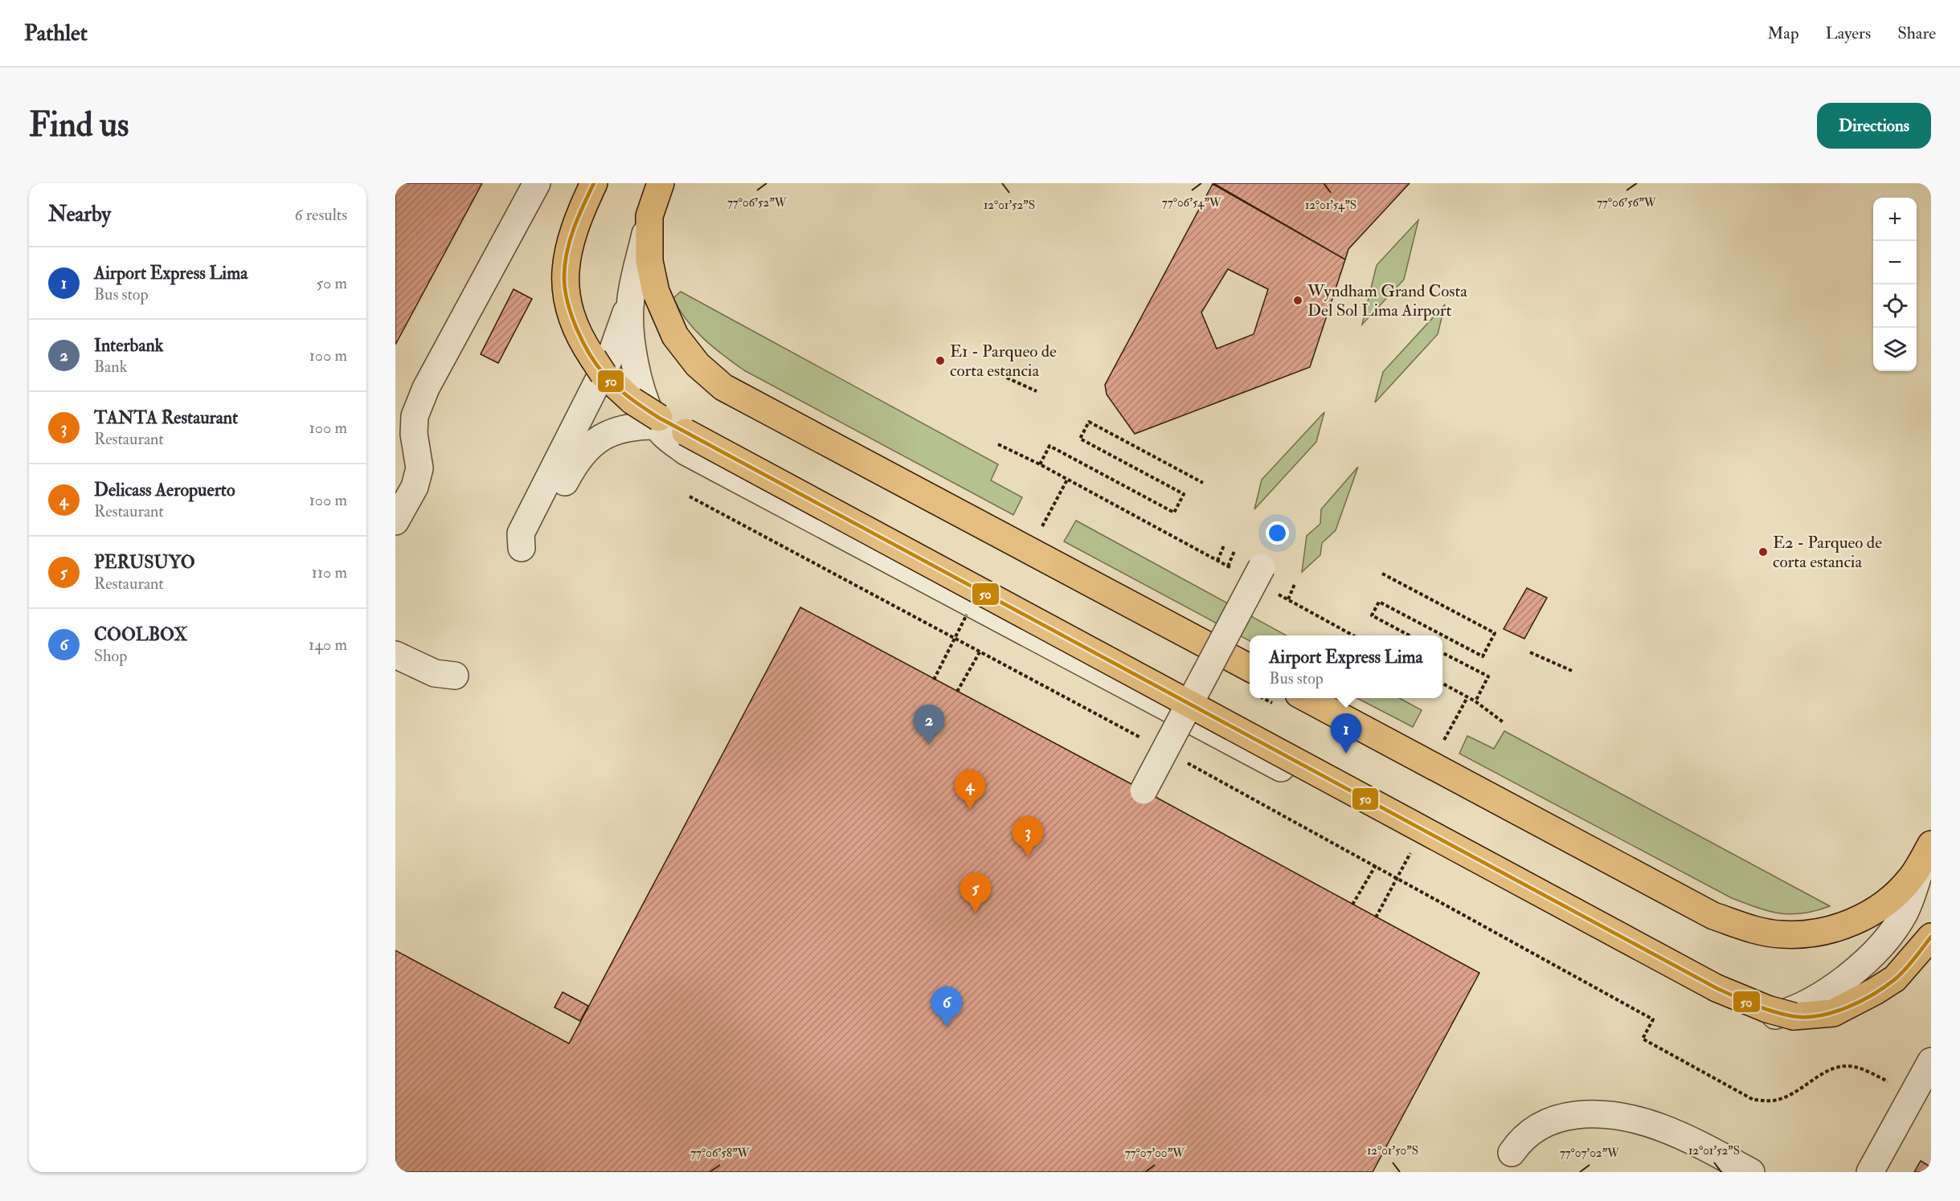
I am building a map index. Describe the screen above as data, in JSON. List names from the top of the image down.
{
  "places": ["Wyndham Grand Costa Del Sol Lima Airport", "E1 - Parqueo de corta estancia", "E2 - Parqueo de corta estancia"],
  "lines": ["transit line 50"],
  "page": {
    "header": "Pathlet",
    "nav": ["Map", "Layers", "Share"],
    "buttons": "Directions",
    "title": "Find us",
    "heading": ["Nearby", "6 results"],
    "map_buttons": ["+", "−"],
    "list": [
      {
        "mark": "1",
        "name": "Airport Express Lima",
        "note": "Bus stop",
        "value": "50 m"
      },
      {
        "mark": "2",
        "name": "Interbank",
        "note": "Bank",
        "value": "100 m"
      },
      {
        "mark": "3",
        "name": "TANTA Restaurant",
        "note": "Restaurant",
        "value": "100 m"
      },
      {
        "mark": "4",
        "name": "Delicass Aeropuerto",
        "note": "Restaurant",
        "value": "100 m"
      },
      {
        "mark": "5",
        "name": "PERUSUYO",
        "note": "Restaurant",
        "value": "110 m"
      },
      {
        "mark": "6",
        "name": "COOLBOX",
        "note": "Shop",
        "value": "140 m"
      }
    ],
    "popup": ["Airport Express Lima", "Bus stop"],
    "pins": [
      "2",
      "1",
      "4",
      "3",
      "5",
      "6"
    ]
  },
  "coordinates": [
    "77°06'52\"W",
    "77°06'54\"W",
    "77°06'56\"W",
    "12°01'52\"S",
    "12°01'54\"S",
    "12°01'50\"S",
    "77°06'58\"W",
    "77°07'00\"W",
    "77°07'02\"W"
  ]
}
